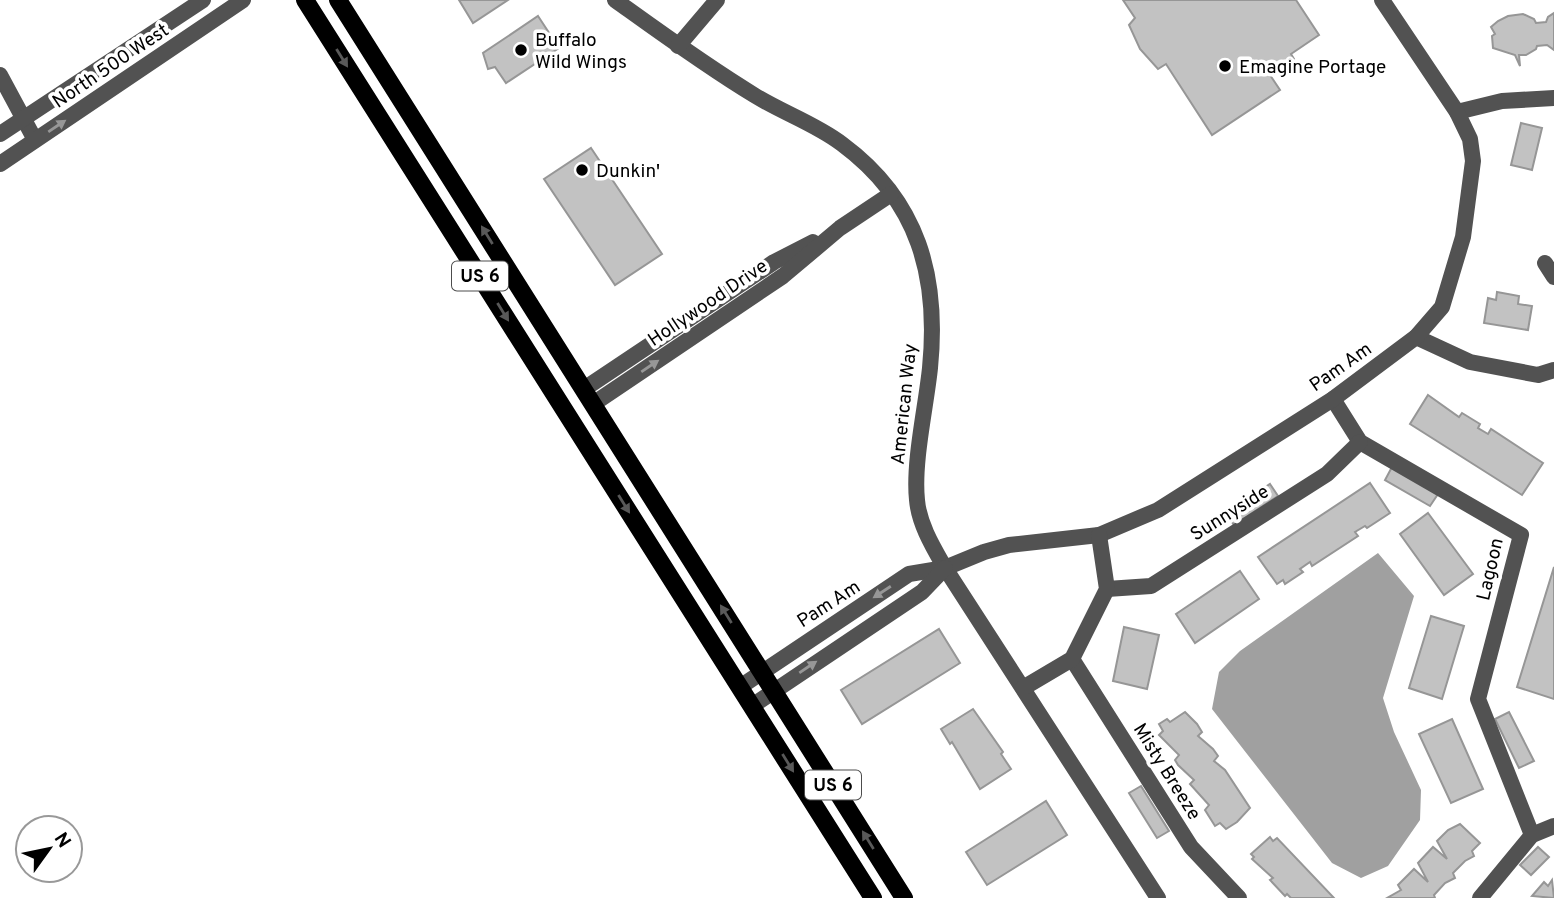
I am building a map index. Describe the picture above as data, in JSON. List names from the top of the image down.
{
  "streets": {
    "main road": ["US 6"],
    "street": [
      "North 500 West",
      "Hollywood Drive",
      "Pam Am",
      "American Way",
      "Sunnyside",
      "Lagoon",
      "Misty Breeze"
    ]
  },
  "crossings": [
    ["US 6", "Hollywood Drive"],
    ["US 6", "Pam Am"],
    ["Hollywood Drive", "American Way"],
    ["Pam Am", "American Way"],
    ["Pam Am", "Lagoon"],
    ["Sunnyside", "Lagoon"]
  ],
  "places": ["Buffalo Wild Wings", "Emagine Portage", "Dunkin'"],
  "north": "top right"
}
